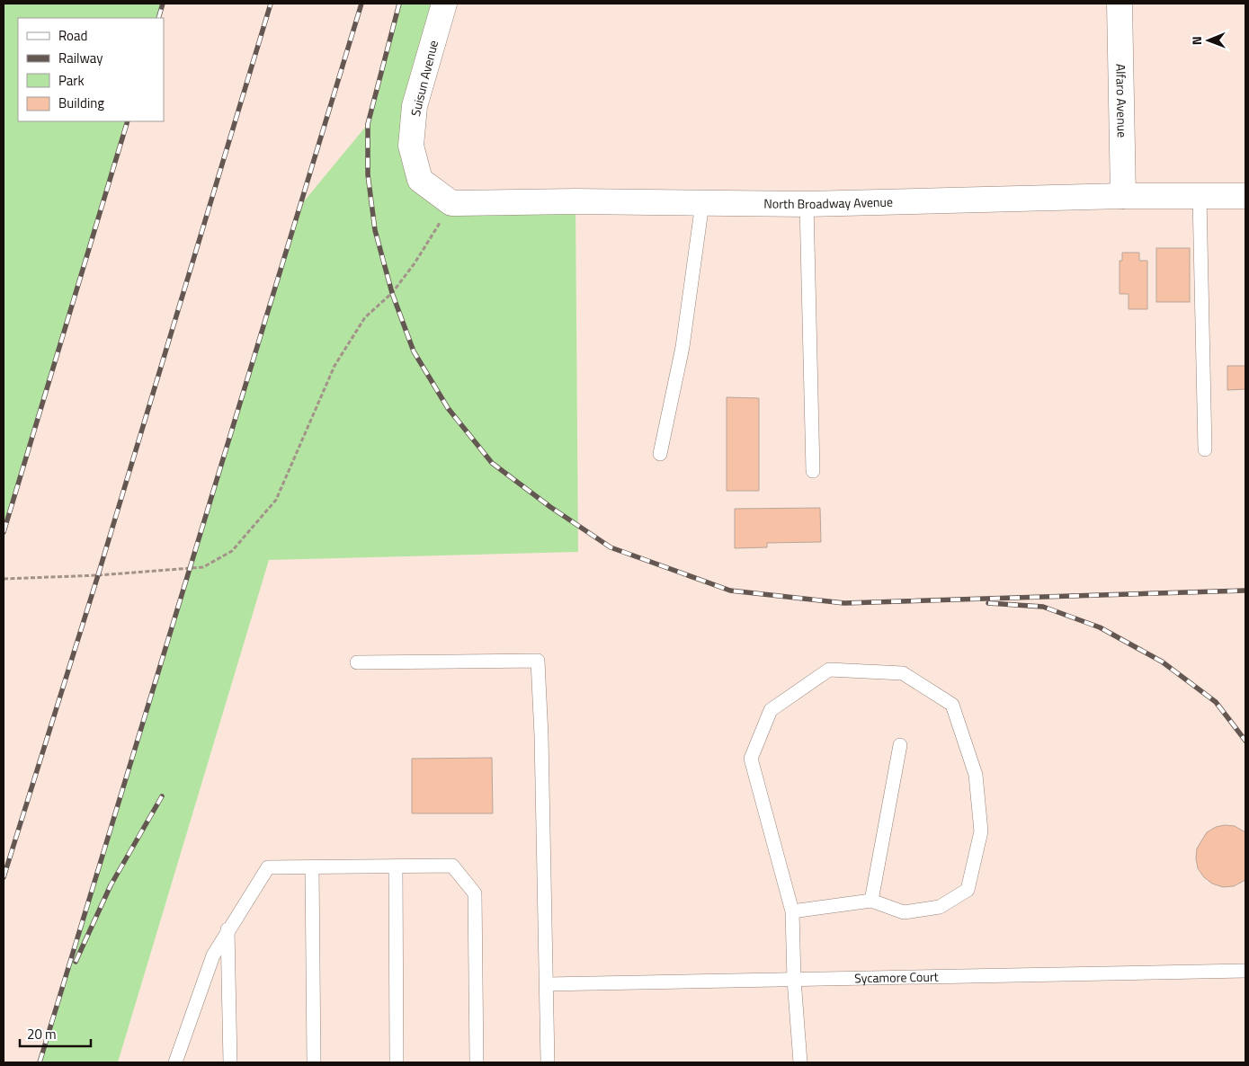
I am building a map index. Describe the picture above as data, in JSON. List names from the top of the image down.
{
  "streets": {
    "street": ["Suisun Avenue", "Alfaro Avenue", "North Broadway Avenue"],
    "lane": ["Sycamore Court"]
  },
  "crossings": [
    ["Suisun Avenue", "North Broadway Avenue"],
    ["Alfaro Avenue", "North Broadway Avenue"]
  ],
  "legend": [
    "Road",
    "Railway",
    "Park",
    "Building"
  ],
  "scale_bar": "20 m",
  "north": "left"
}
